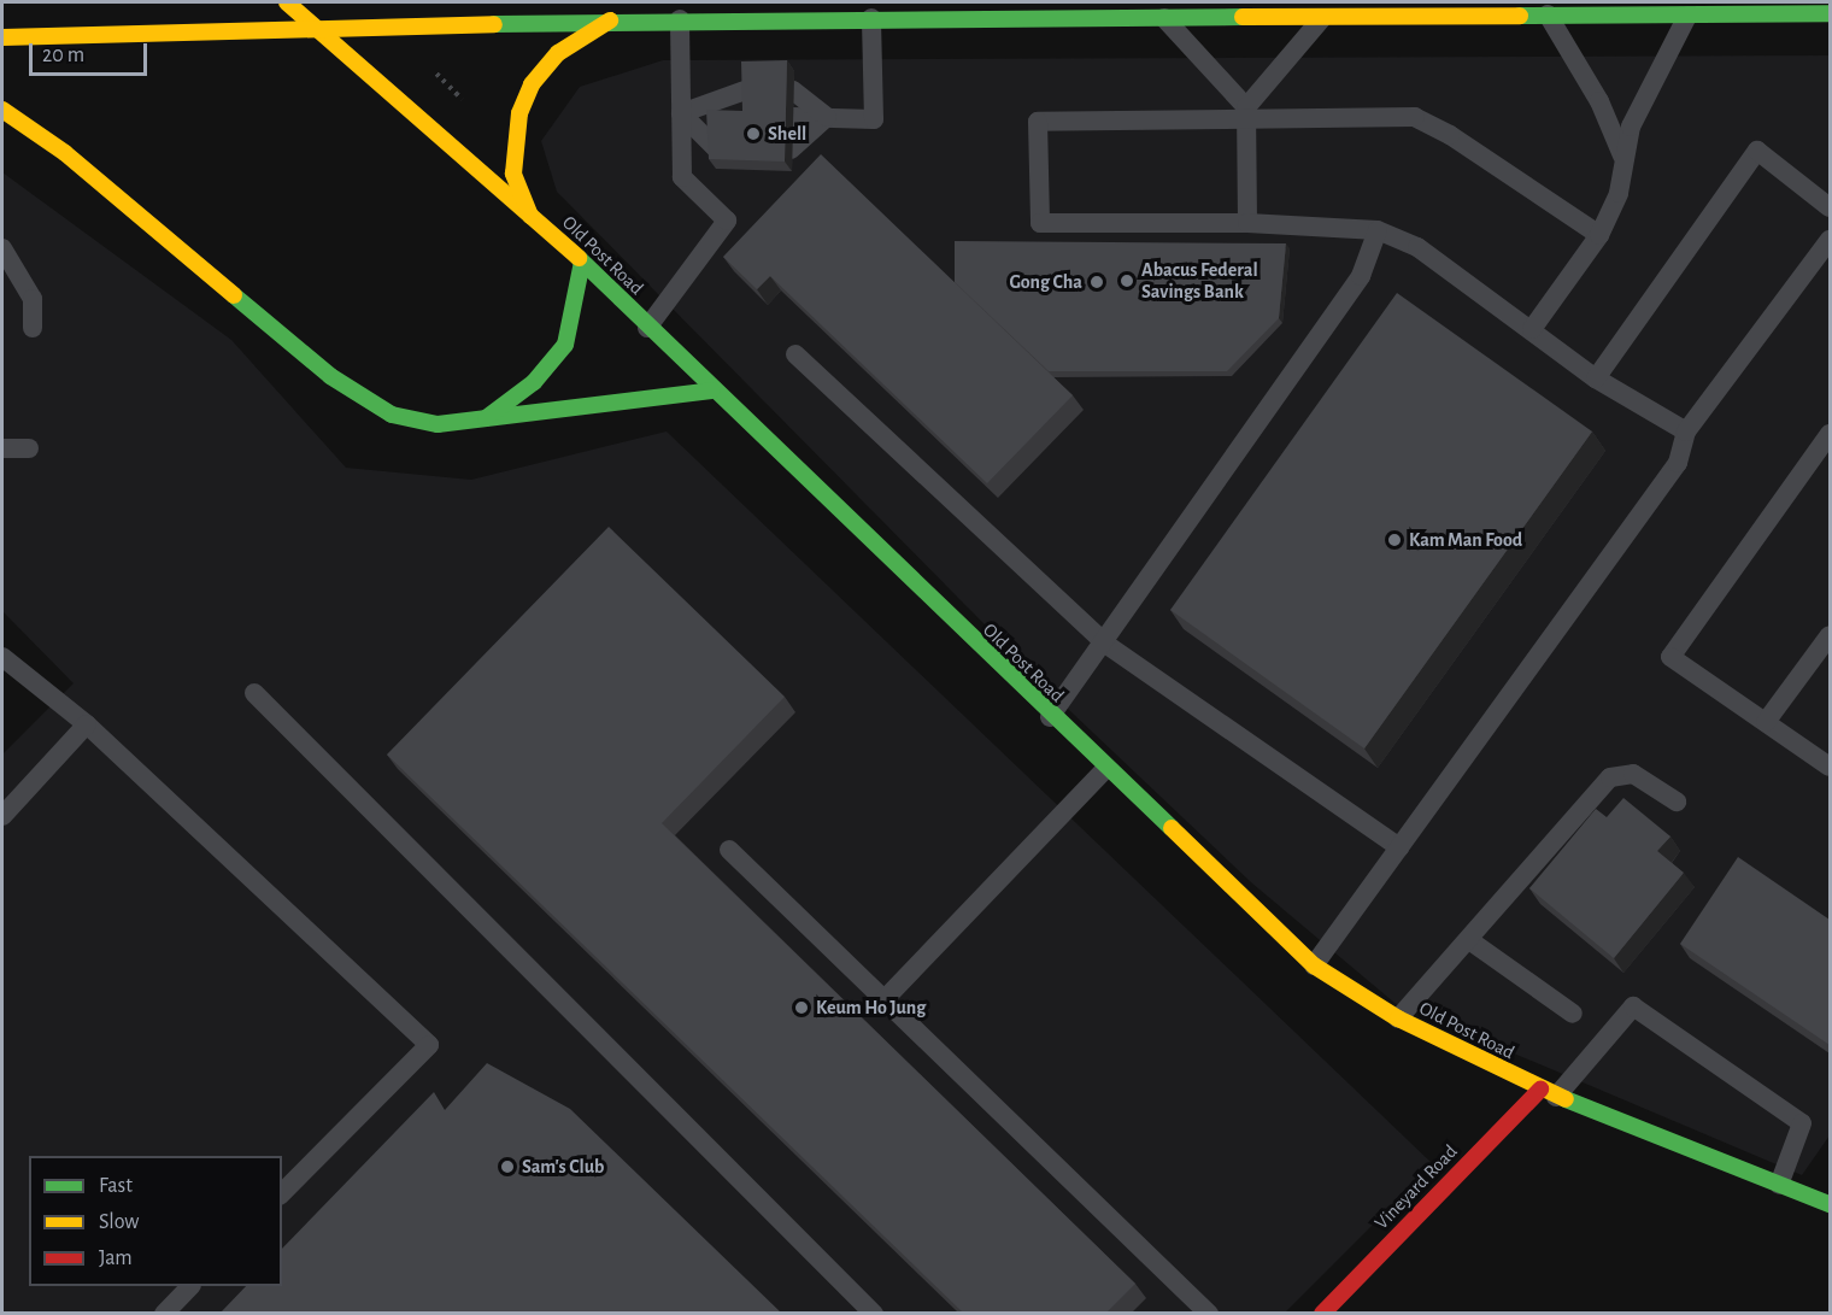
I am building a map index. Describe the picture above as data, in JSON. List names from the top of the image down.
{
  "streets": {
    "main road": ["Old Post Road", "Vineyard Road"]
  },
  "crossings": [
    ["Old Post Road", "Vineyard Road"]
  ],
  "places": [
    "Shell",
    "Abacus Federal Savings Bank",
    "Gong Cha",
    "Kam Man Food",
    "Keum Ho Jung",
    "Sam's Club"
  ],
  "legend": ["Fast", "Slow", "Jam"],
  "scale_bar": "20 m"
}
